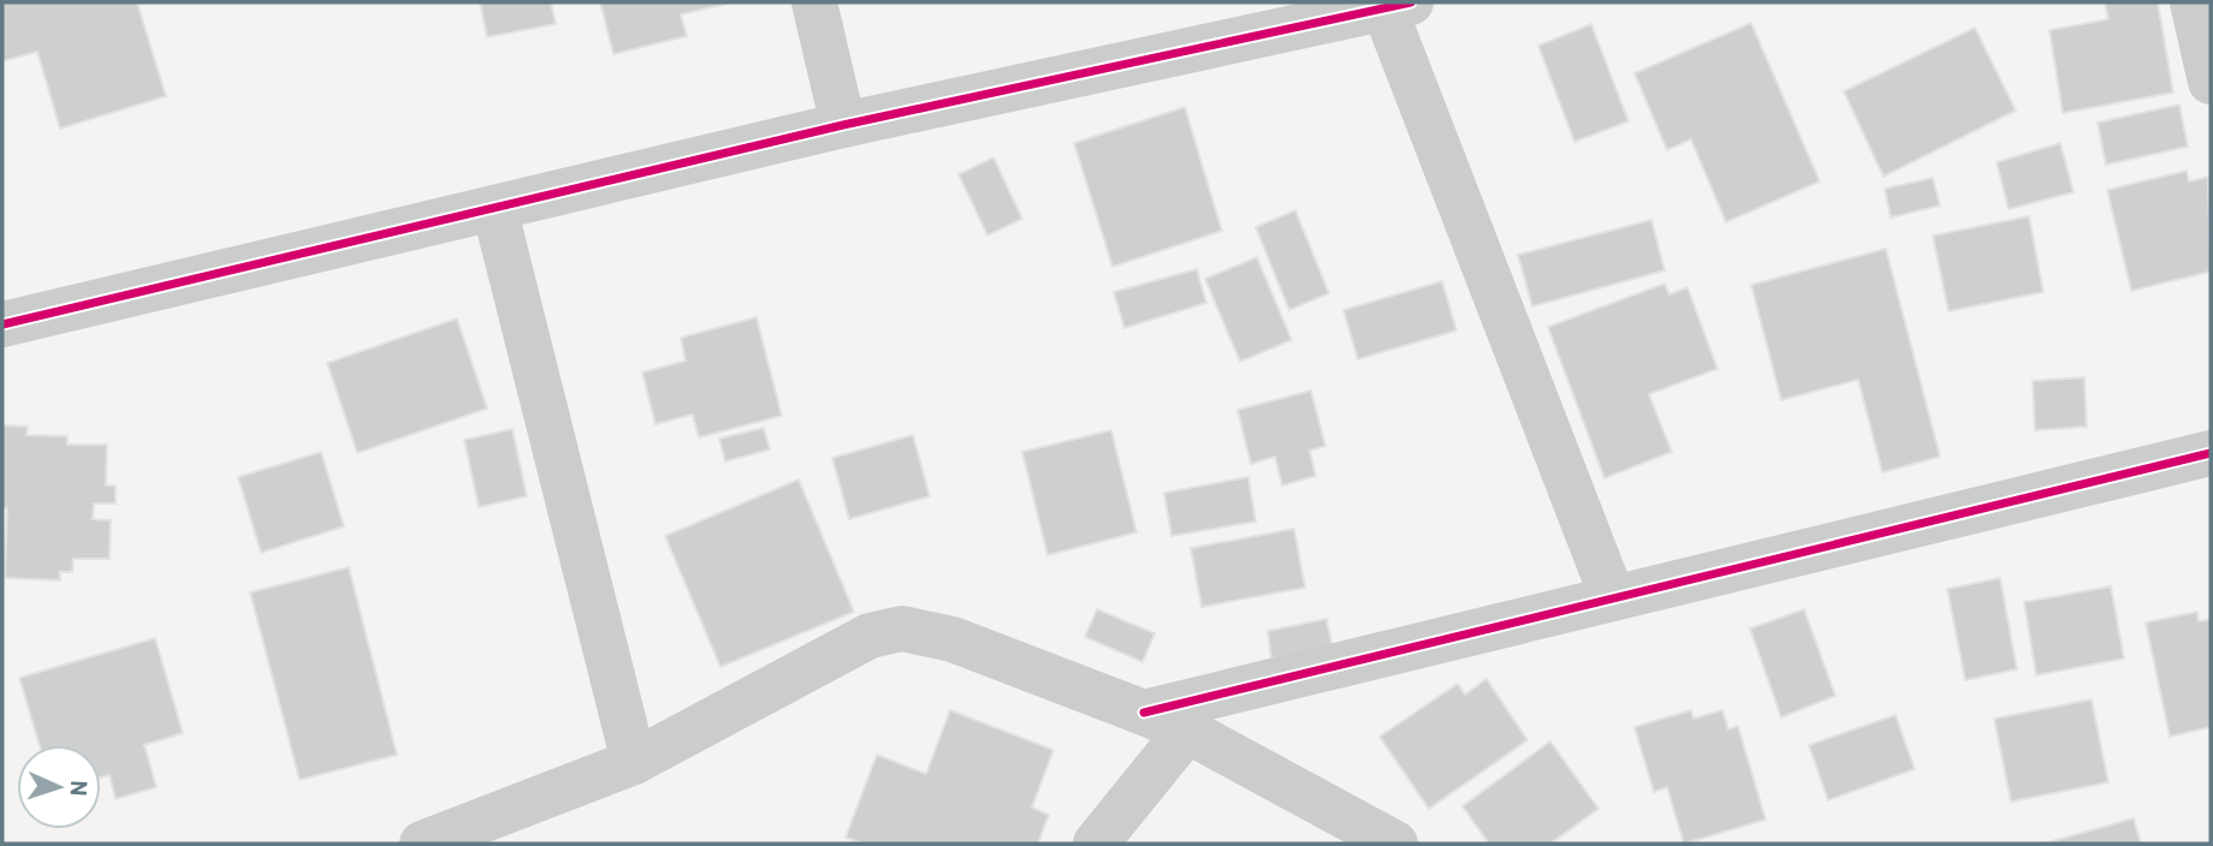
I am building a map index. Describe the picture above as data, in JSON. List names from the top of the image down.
{
  "north": "right"
}
